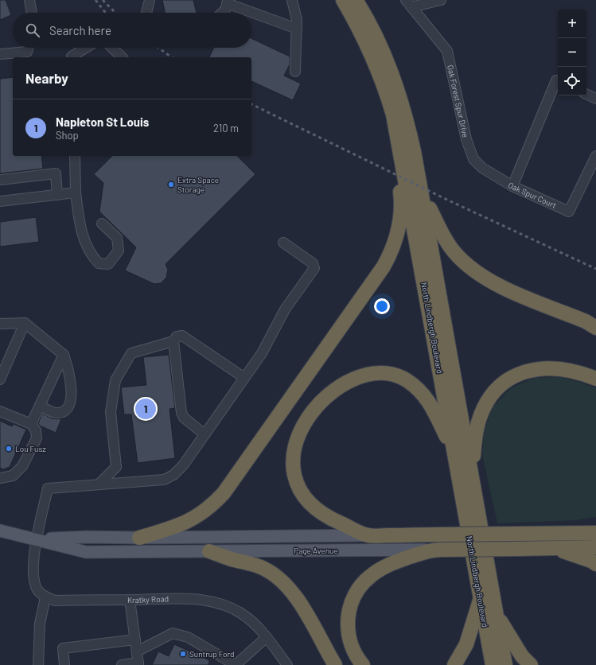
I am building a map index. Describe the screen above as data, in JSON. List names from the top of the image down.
{
  "streets": {
    "highway": ["North Lindbergh Boulevard", "Page Avenue"],
    "street": ["Oak Forest Spur Drive", "Oak Spur Court", "Kratky Road"]
  },
  "crossings": [
    ["Oak Forest Spur Drive", "Oak Spur Court"]
  ],
  "places": ["Extra Space Storage", "Lou Fusz", "Suntrup Ford"],
  "page": {
    "map_buttons": ["+", "−"],
    "search": "Search here",
    "heading": "Nearby",
    "list": [
      {
        "mark": "1",
        "name": "Napleton St Louis",
        "note": "Shop",
        "value": "210 m"
      }
    ],
    "pins": "1"
  }
}
